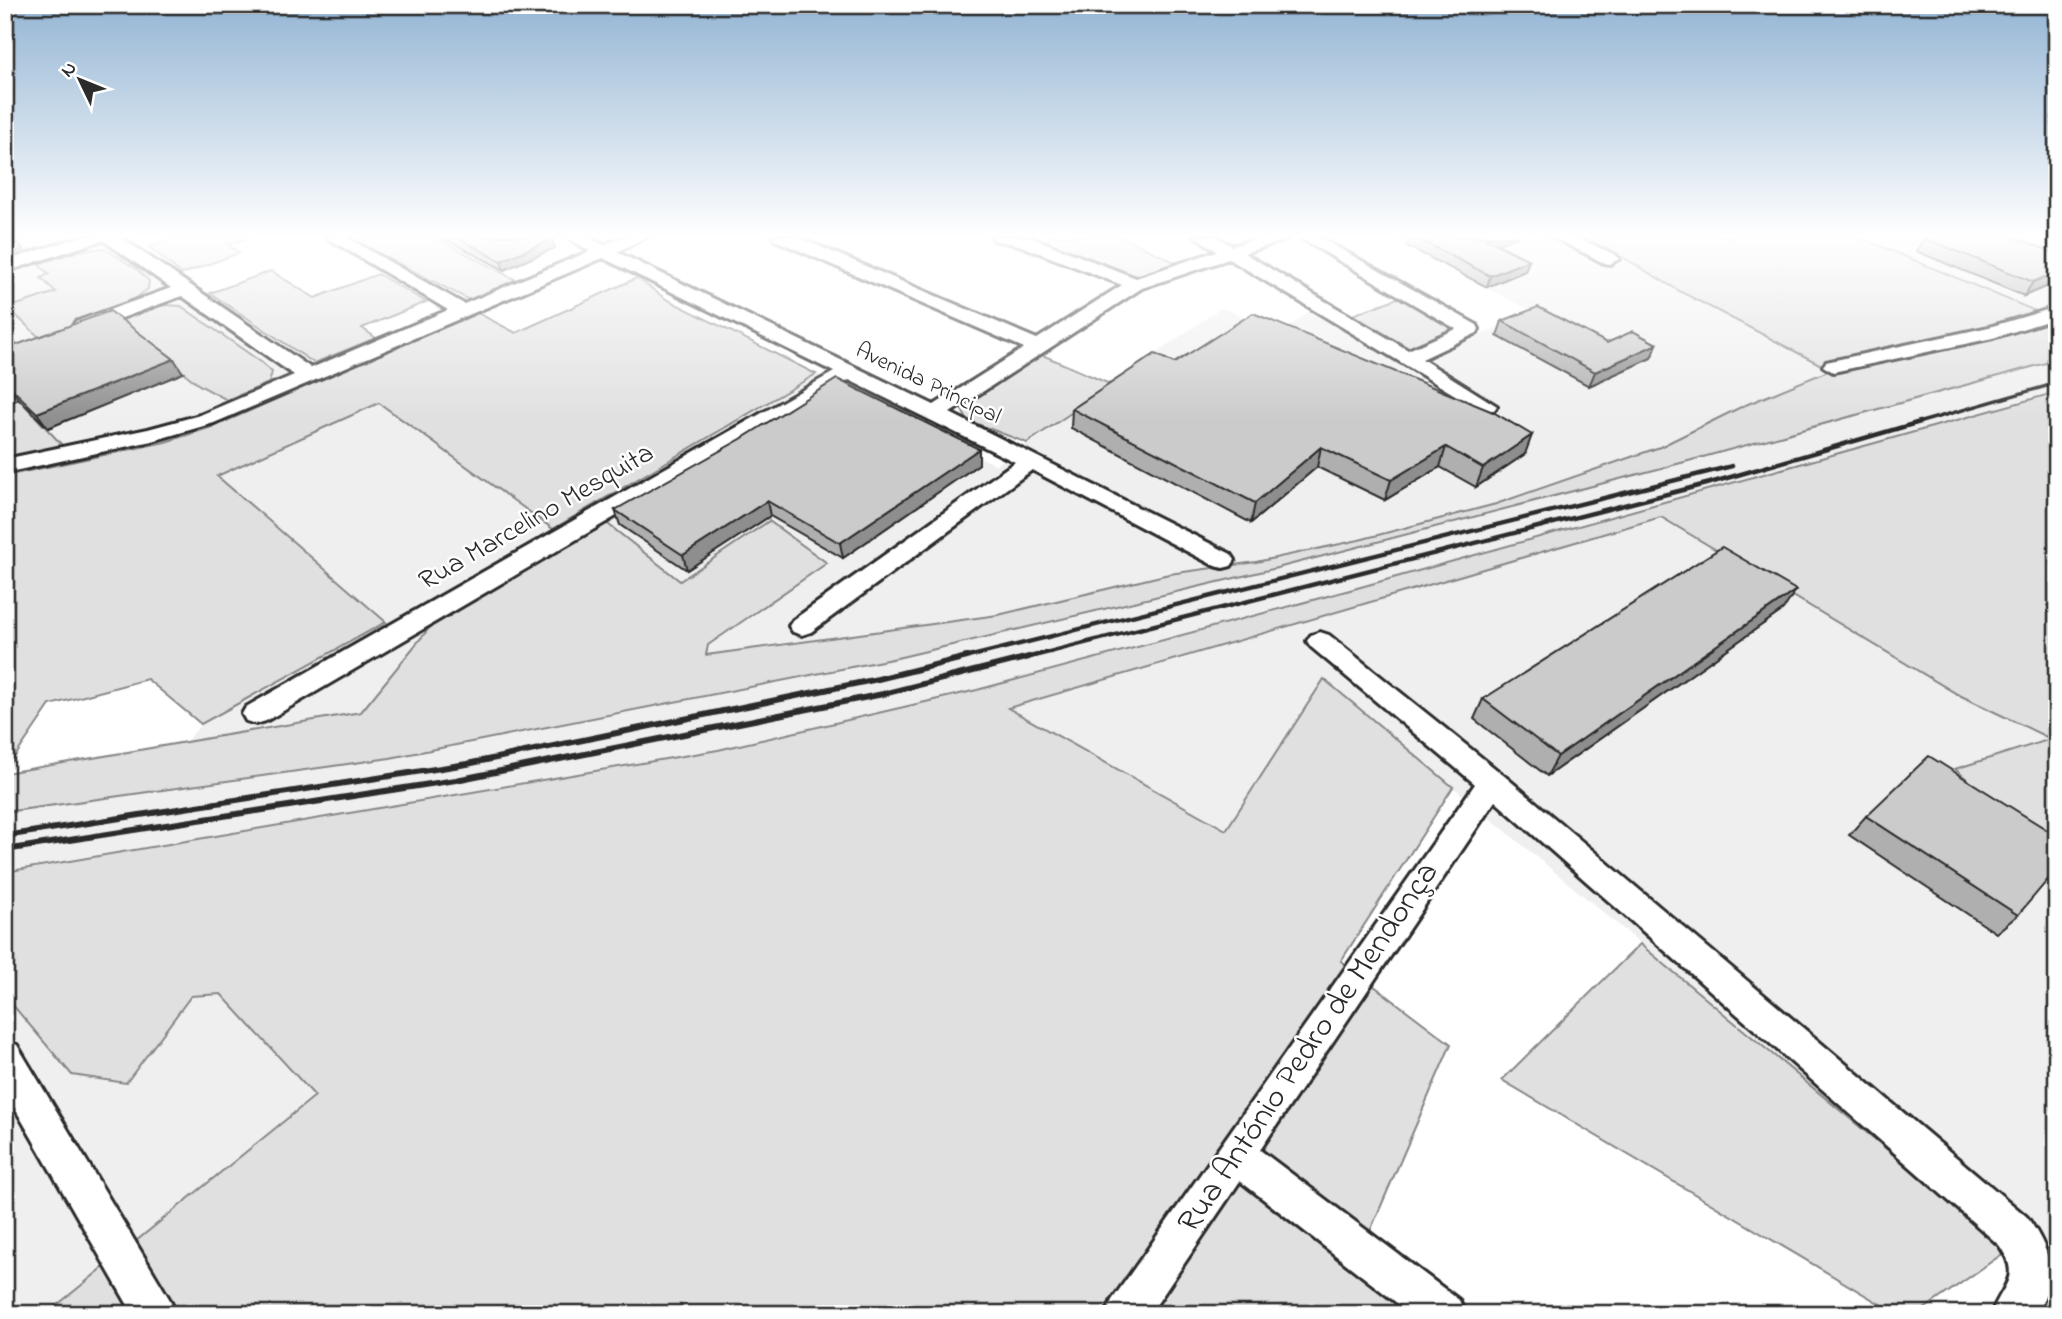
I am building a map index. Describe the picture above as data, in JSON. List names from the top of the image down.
{
  "streets": {
    "street": ["Avenida Principal", "Rua Marcelino Mesquita", "Rua António Pedro de Mendonça"]
  },
  "crossings": [
    ["Avenida Principal", "Rua Marcelino Mesquita"]
  ],
  "north": "top left"
}
